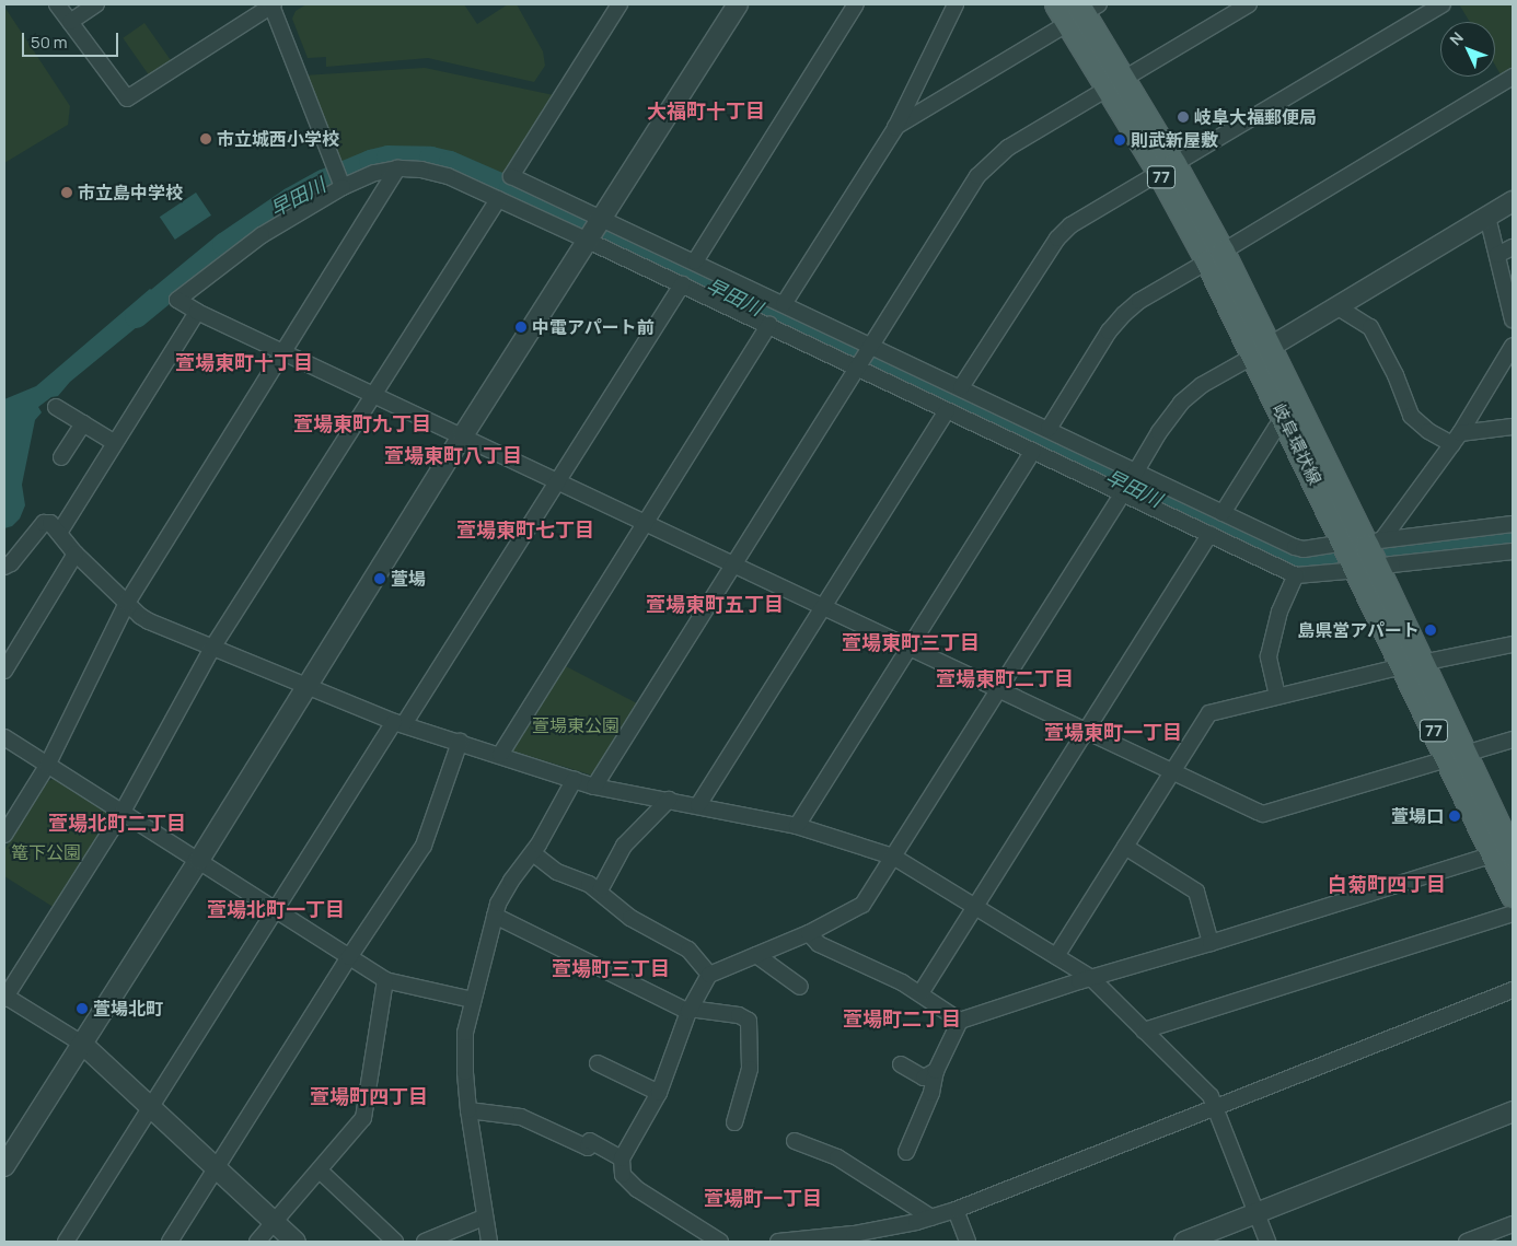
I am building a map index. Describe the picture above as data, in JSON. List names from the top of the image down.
{
  "streets": {
    "main road": ["77", "岐阜環状線"]
  },
  "districts": [
    "大福町十丁目",
    "萱場東町十丁目",
    "萱場東町九丁目",
    "萱場東町八丁目",
    "萱場東町七丁目",
    "萱場東町五丁目",
    "萱場東町三丁目",
    "萱場東町二丁目",
    "萱場東町一丁目",
    "萱場北町二丁目",
    "白菊町四丁目",
    "萱場北町一丁目",
    "萱場町三丁目",
    "萱場町二丁目",
    "萱場町四丁目",
    "萱場町一丁目"
  ],
  "water": ["早田川"],
  "parks": ["萱場東公園", "篭下公園"],
  "places": [
    "岐阜大福郵便局",
    "市立城西小学校",
    "則武新屋敷",
    "市立島中学校",
    "中電アパート前",
    "萱場",
    "島県営アパート",
    "萱場口",
    "萱場北町"
  ],
  "scale_bar": "50 m",
  "north": "top left"
}
